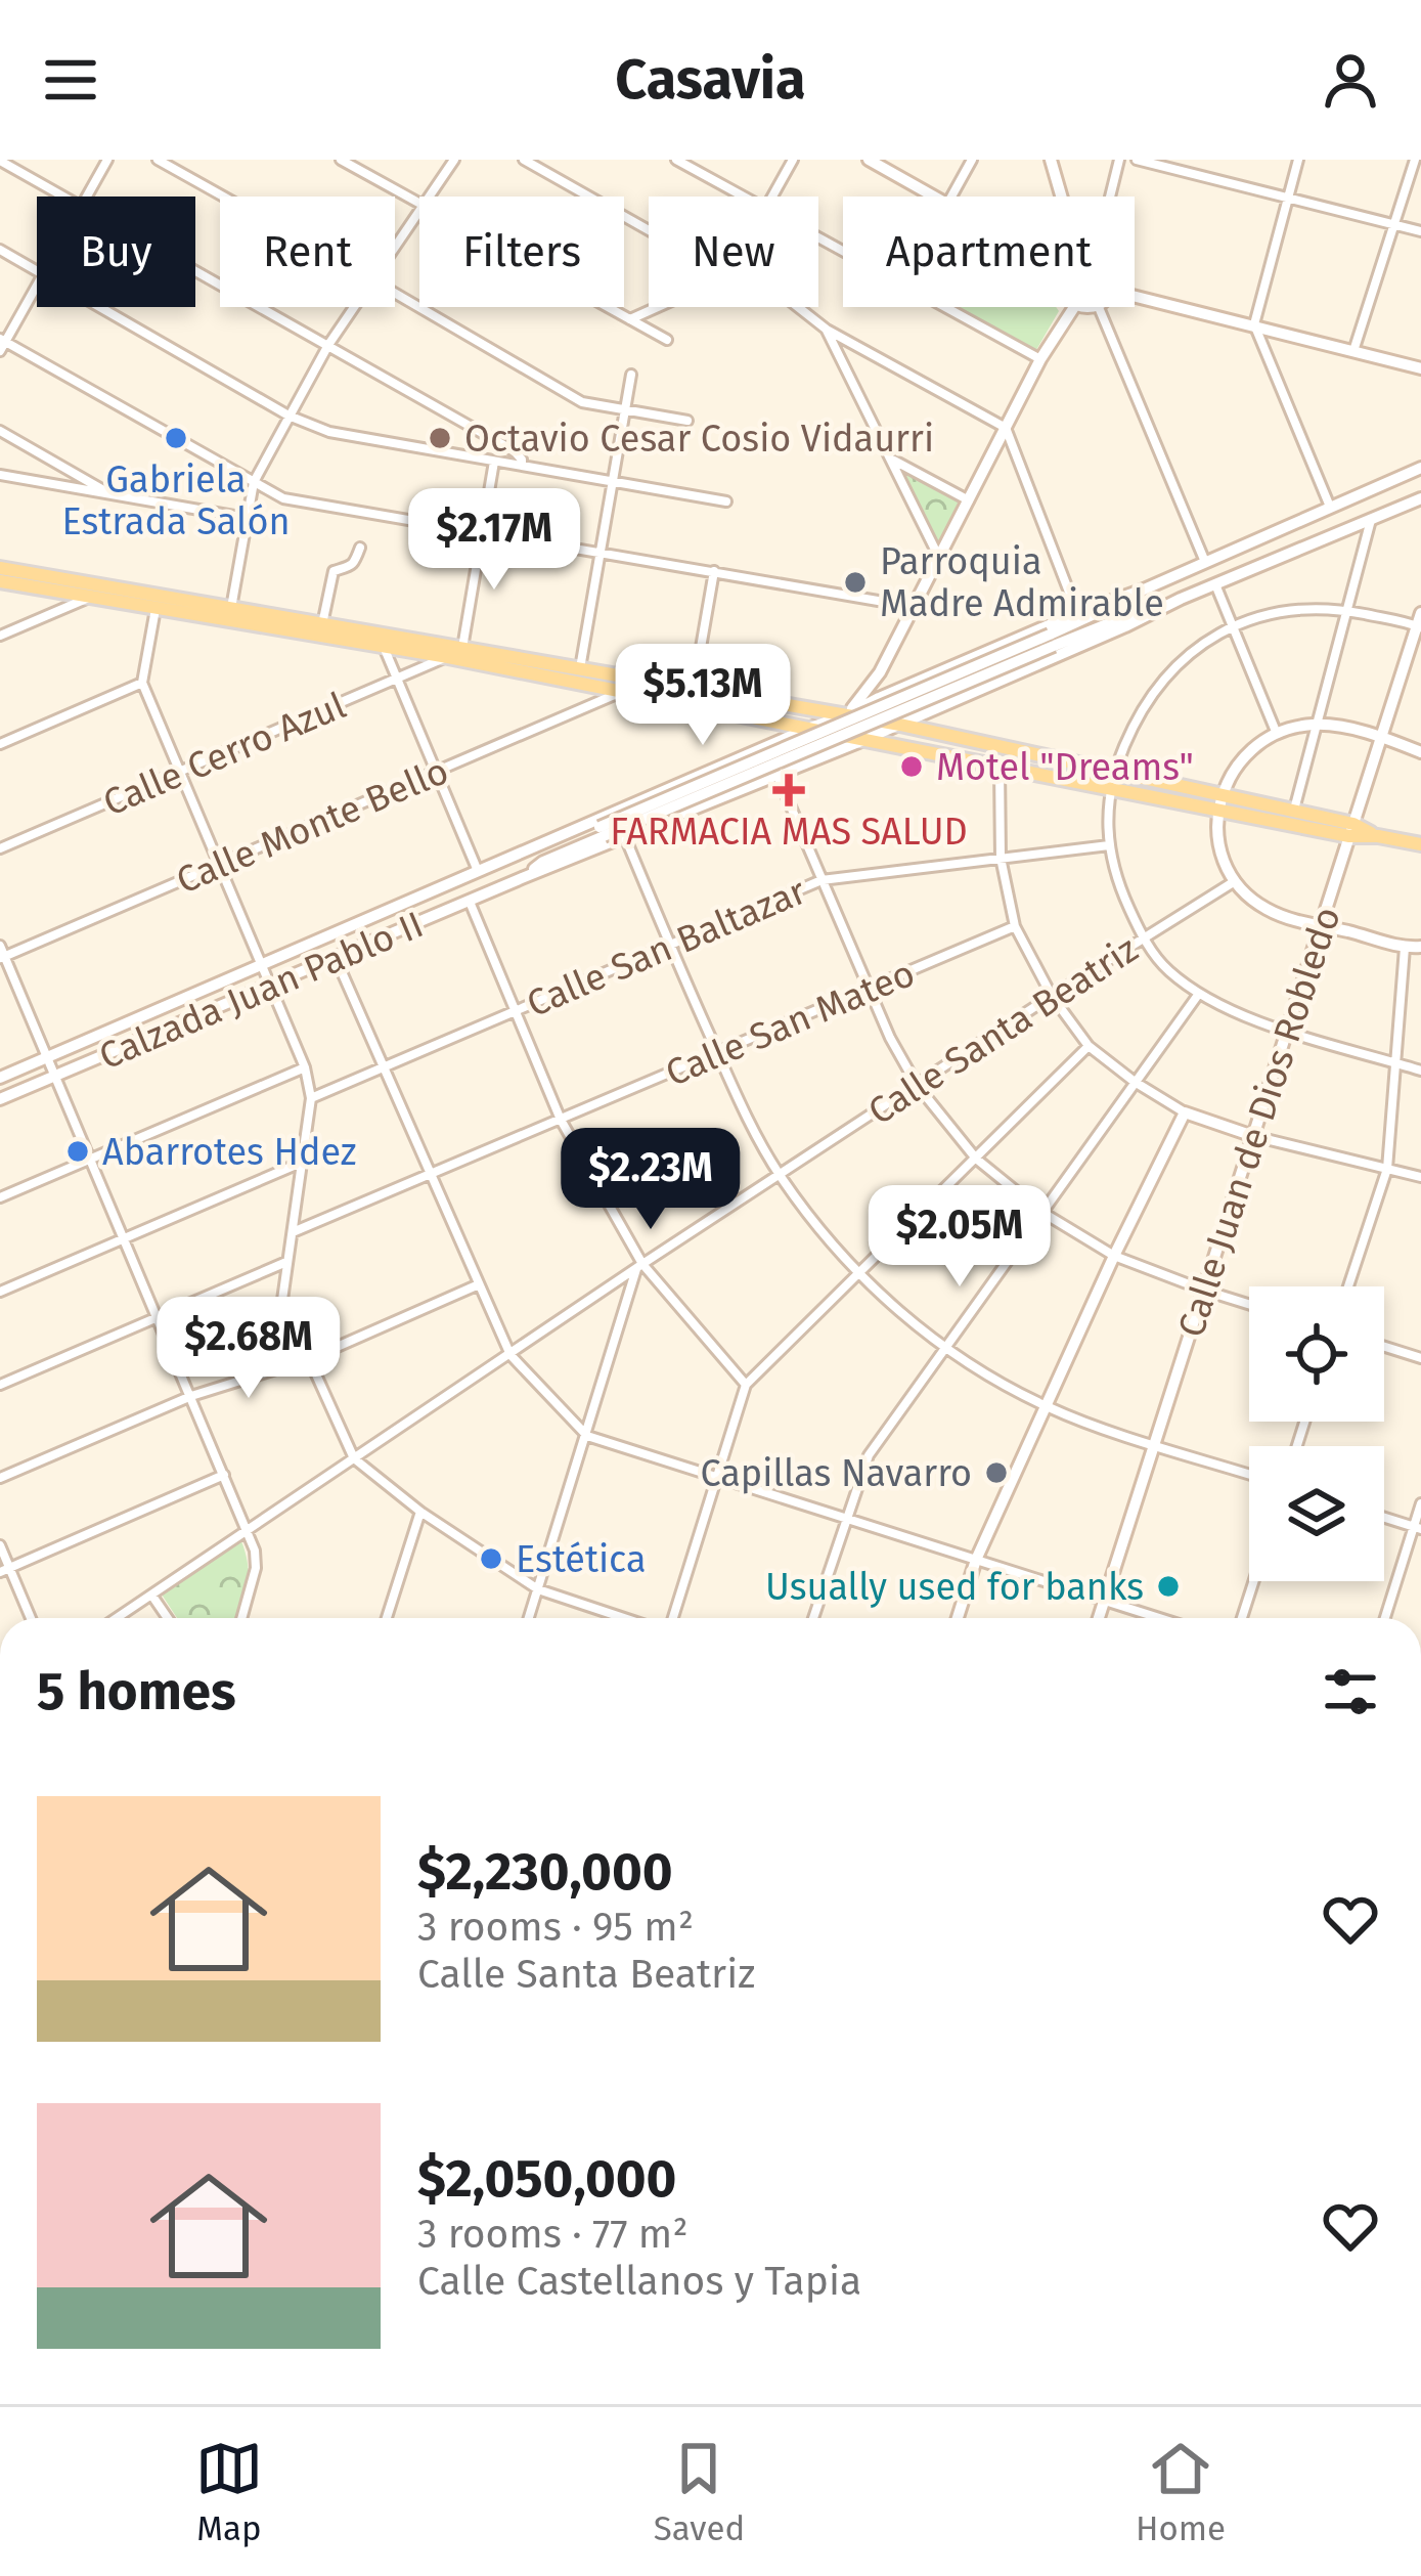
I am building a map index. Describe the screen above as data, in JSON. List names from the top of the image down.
{
  "streets": {
    "street": [
      "Calle Cerro Azul",
      "Calle Monte Bello",
      "Calle San Baltazar",
      "Calzada Juan Pablo II",
      "Calle San Mateo",
      "Calle Santa Beatriz",
      "Calle Juan de Dios Robledo"
    ]
  },
  "places": {
    "other": [
      "Gabriela Estrada Salón",
      "Octavio Cesar Cosio Vidaurri",
      "Parroquia Madre Admirable",
      "Motel \"Dreams\"",
      "Abarrotes Hdez",
      "Capillas Navarro",
      "Estética",
      "Usually used for banks"
    ],
    "health": ["FARMACIA MAS SALUD"]
  },
  "page": {
    "header": "Casavia",
    "chip": [
      "Buy",
      "Rent",
      "Filters",
      "New",
      "Apartment"
    ],
    "price": [
      "$2.17M",
      "$5.13M",
      "$2.23M",
      "$2.05M",
      "$2.68M"
    ],
    "heading": "5 homes",
    "list": [
      {
        "name": "$2,230,000",
        "note": "3 rooms · 95 m² · Calle Santa Beatriz"
      },
      {
        "name": "$2,050,000",
        "note": "3 rooms · 77 m² · Calle Castellanos y Tapia"
      }
    ],
    "tabs": ["Map", "Saved", "Home"]
  }
}
